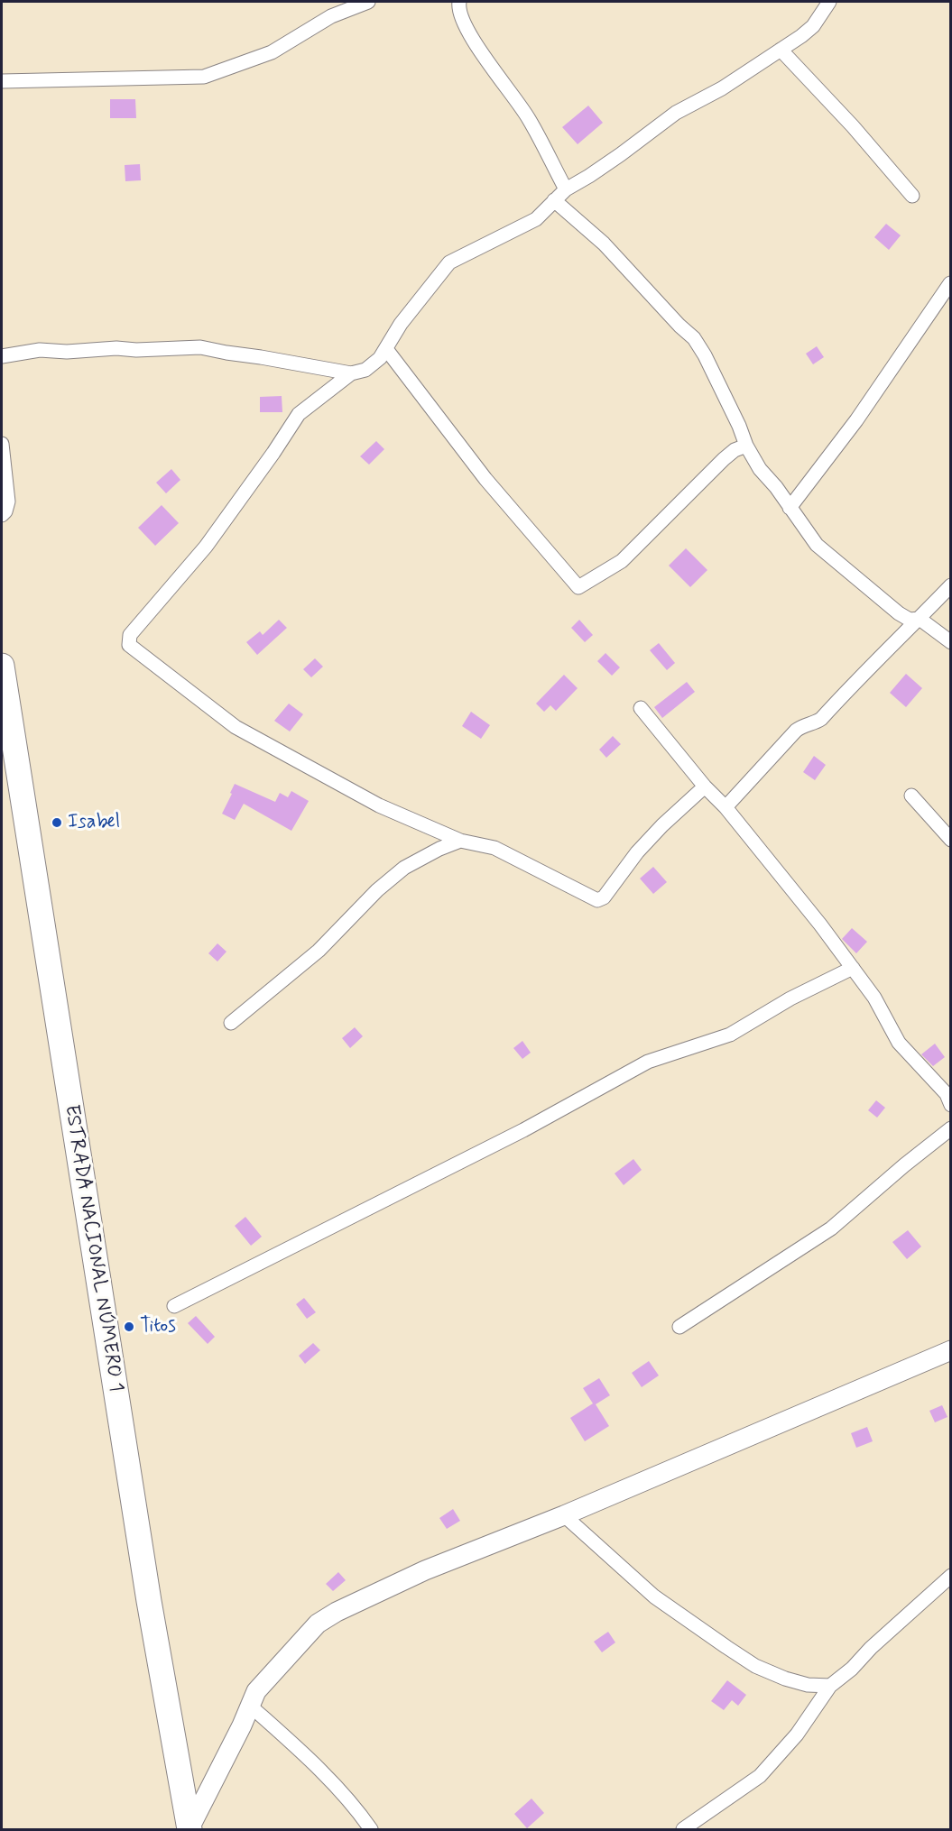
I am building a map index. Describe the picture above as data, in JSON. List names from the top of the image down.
{
  "streets": {
    "highway": ["ESTRADA NACIONAL NÚMERO 1"]
  },
  "places": ["Isabel", "Titos"]
}
